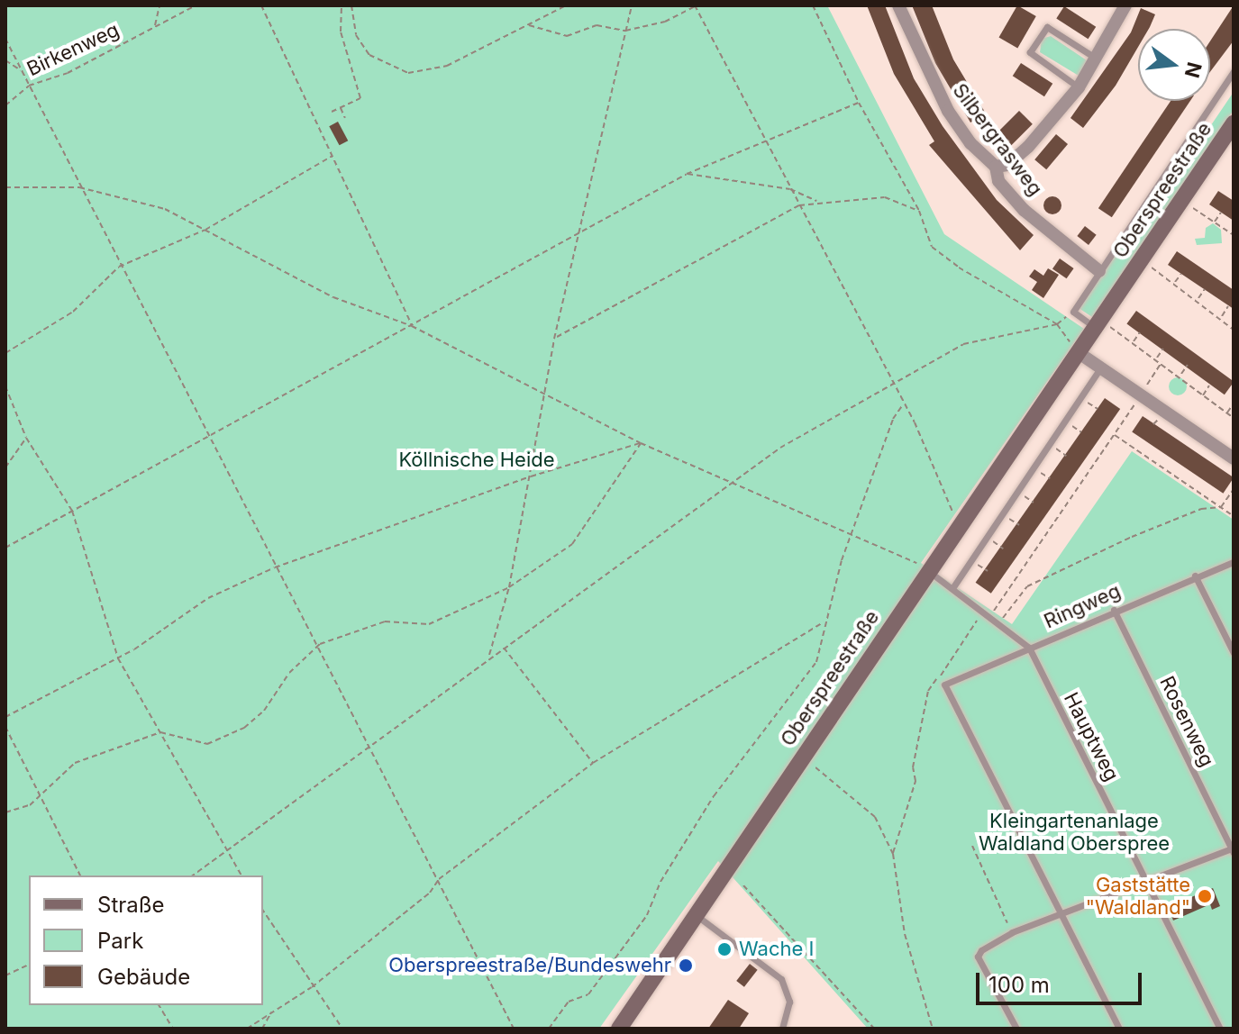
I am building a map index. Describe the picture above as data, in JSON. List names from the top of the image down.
{
  "streets": {
    "main road": ["Oberspreestraße"],
    "street": ["Silbergrasweg"],
    "lane": ["Ringweg", "Rosenweg", "Hauptweg"],
    "path": ["Birkenweg"]
  },
  "crossings": [
    ["Ringweg", "Rosenweg"],
    ["Ringweg", "Hauptweg"]
  ],
  "parks": ["Köllnische Heide", "Kleingartenanlage Waldland Oberspree"],
  "places": ["Gaststätte \"Waldland\"", "Wache I", "Oberspreestraße/Bundeswehr"],
  "legend": ["Straße", "Park", "Gebäude"],
  "scale_bar": "100 m",
  "north": "right"
}
